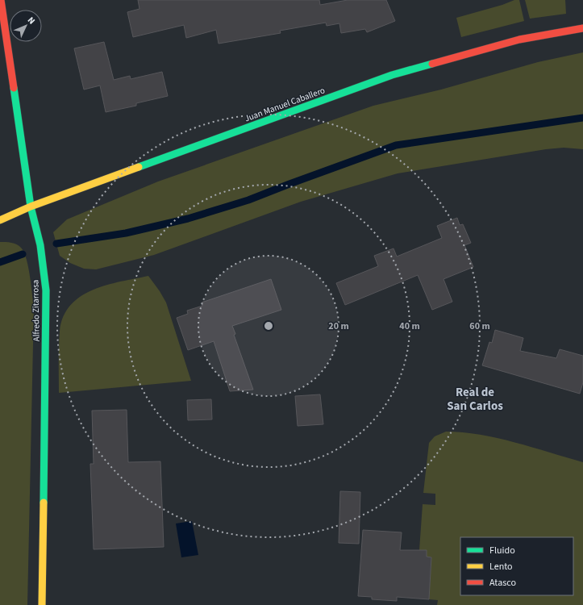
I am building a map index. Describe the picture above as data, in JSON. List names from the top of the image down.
{
  "streets": {
    "street": ["Juan Manuel Caballero", "Alfredo Zitarrosa"]
  },
  "crossings": [
    ["Juan Manuel Caballero", "Alfredo Zitarrosa"]
  ],
  "districts": ["Real de San Carlos"],
  "legend": ["Fluido", "Lento", "Atasco"],
  "north": "top right",
  "rings": ["20 m", "40 m", "60 m"]
}
